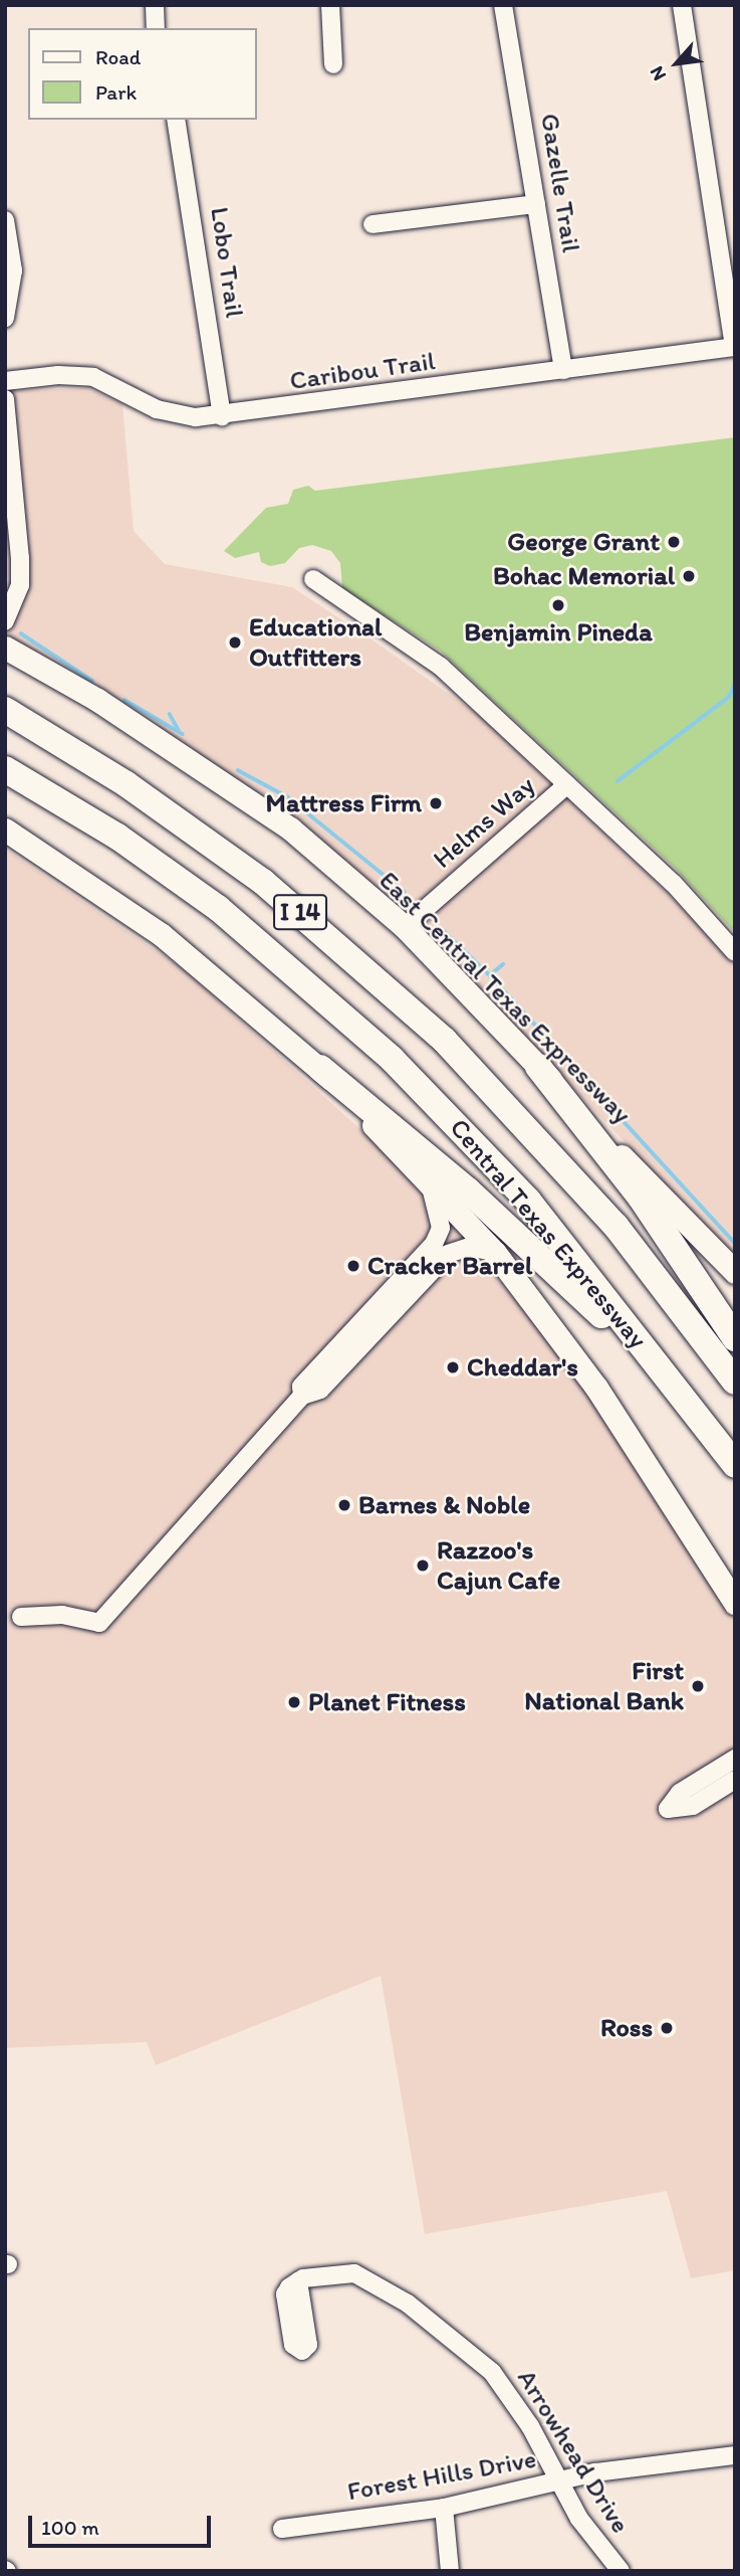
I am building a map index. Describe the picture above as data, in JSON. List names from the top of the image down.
{
  "streets": {
    "highway": ["I 14", "Central Texas Expressway"],
    "main road": ["East Central Texas Expressway"],
    "street": [
      "Gazelle Trail",
      "Lobo Trail",
      "Caribou Trail",
      "Helms Way",
      "Arrowhead Drive",
      "Forest Hills Drive"
    ]
  },
  "crossings": [
    ["Gazelle Trail", "Caribou Trail"],
    ["Lobo Trail", "Caribou Trail"],
    ["Helms Way", "East Central Texas Expressway"],
    ["Arrowhead Drive", "Forest Hills Drive"]
  ],
  "places": [
    "George Grant",
    "Bohac Memorial",
    "Benjamin Pineda",
    "Educational Outfitters",
    "Mattress Firm",
    "Cracker Barrel",
    "Cheddar's",
    "Barnes & Noble",
    "Razzoo's Cajun Cafe",
    "First National Bank",
    "Planet Fitness",
    "Ross"
  ],
  "legend": ["Road", "Park"],
  "scale_bar": "100 m",
  "north": "bottom left"
}
